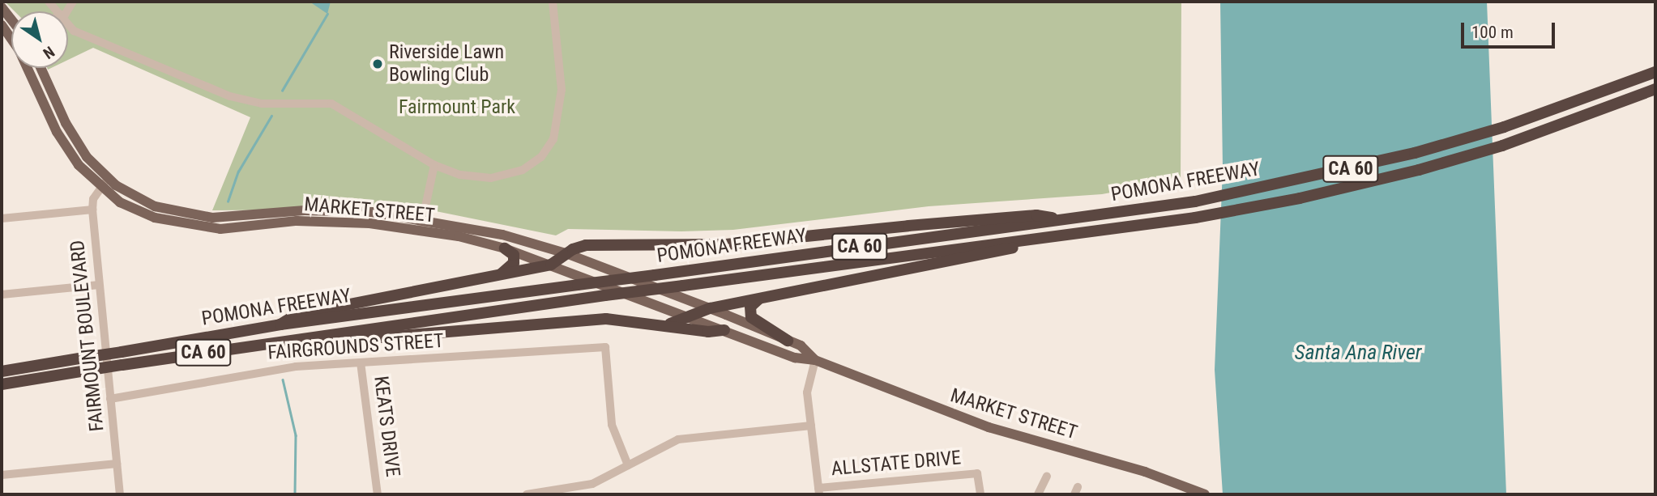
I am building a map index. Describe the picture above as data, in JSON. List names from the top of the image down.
{
  "streets": {
    "highway": ["CA 60", "POMONA FREEWAY"],
    "main road": ["MARKET STREET"],
    "street": [
      "FAIRMOUNT BOULEVARD",
      "FAIRGROUNDS STREET",
      "KEATS DRIVE",
      "ALLSTATE DRIVE"
    ]
  },
  "crossings": [
    ["MARKET STREET", "FAIRMOUNT BOULEVARD"],
    ["FAIRMOUNT BOULEVARD", "FAIRGROUNDS STREET"],
    ["FAIRGROUNDS STREET", "KEATS DRIVE"]
  ],
  "water": ["Santa Ana River"],
  "parks": ["Fairmount Park"],
  "places": ["Riverside Lawn Bowling Club"],
  "scale_bar": "100 m",
  "north": "bottom right"
}
